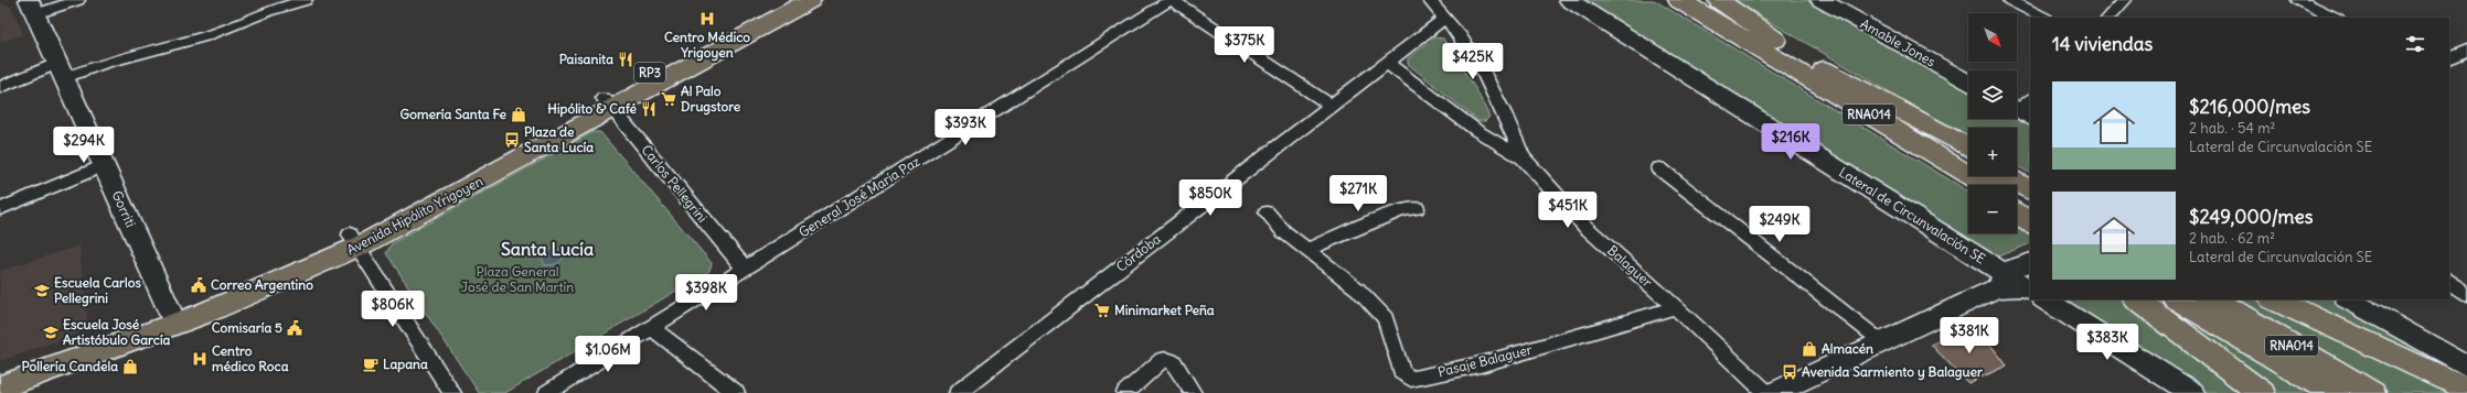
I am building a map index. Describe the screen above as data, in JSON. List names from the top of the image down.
{
  "streets": {
    "main road": ["RP3", "RNA014", "Avenida Hipólito Yrigoyen"],
    "street": [
      "Amable Jones",
      "Carlos Pellegrini",
      "General José María Paz",
      "Gorriti",
      "Lateral de Circunvalación SE",
      "Córdoba",
      "Balaguer",
      "Pasaje Balaguer"
    ]
  },
  "crossings": [
    ["Carlos Pellegrini", "General José María Paz"],
    ["Carlos Pellegrini", "Avenida Hipólito Yrigoyen"],
    ["Gorriti", "Avenida Hipólito Yrigoyen"],
    ["Córdoba", "Balaguer"],
    ["Balaguer", "Pasaje Balaguer"]
  ],
  "districts": ["Santa Lucía"],
  "parks": ["Plaza General José de San Martín"],
  "places": {
    "hospital": ["Centro Médico Yrigoyen", "Centro médico Roca"],
    "restaurant": ["Paisanita", "Hipólito & Café"],
    "supermarket": ["Al Palo Drugstore", "Minimarket Peña"],
    "shop": ["Gomería Santa Fe", "Almacén", "Pollería Candela"],
    "bus stop": ["Plaza de Santa Lucía", "Avenida Sarmiento y Balaguer"],
    "public building": ["Correo Argentino", "Comisaría 5"],
    "school or university": ["Escuela Carlos Pellegrini", "Escuela José Artistóbulo García"],
    "cafe": ["Lapana"]
  },
  "north": "bottom right",
  "page": {
    "map_buttons": ["+", "−"],
    "heading": "14 viviendas",
    "price": [
      "$375K",
      "$425K",
      "$393K",
      "$216K",
      "$294K",
      "$271K",
      "$850K",
      "$451K",
      "$249K",
      "$398K",
      "$806K",
      "$381K",
      "$383K",
      "$1.06M"
    ],
    "list": [
      {
        "name": "$216,000/mes",
        "note": "2 hab. · 54 m² · Lateral de Circunvalación SE"
      },
      {
        "name": "$249,000/mes",
        "note": "2 hab. · 62 m² · Lateral de Circunvalación SE"
      }
    ]
  }
}
